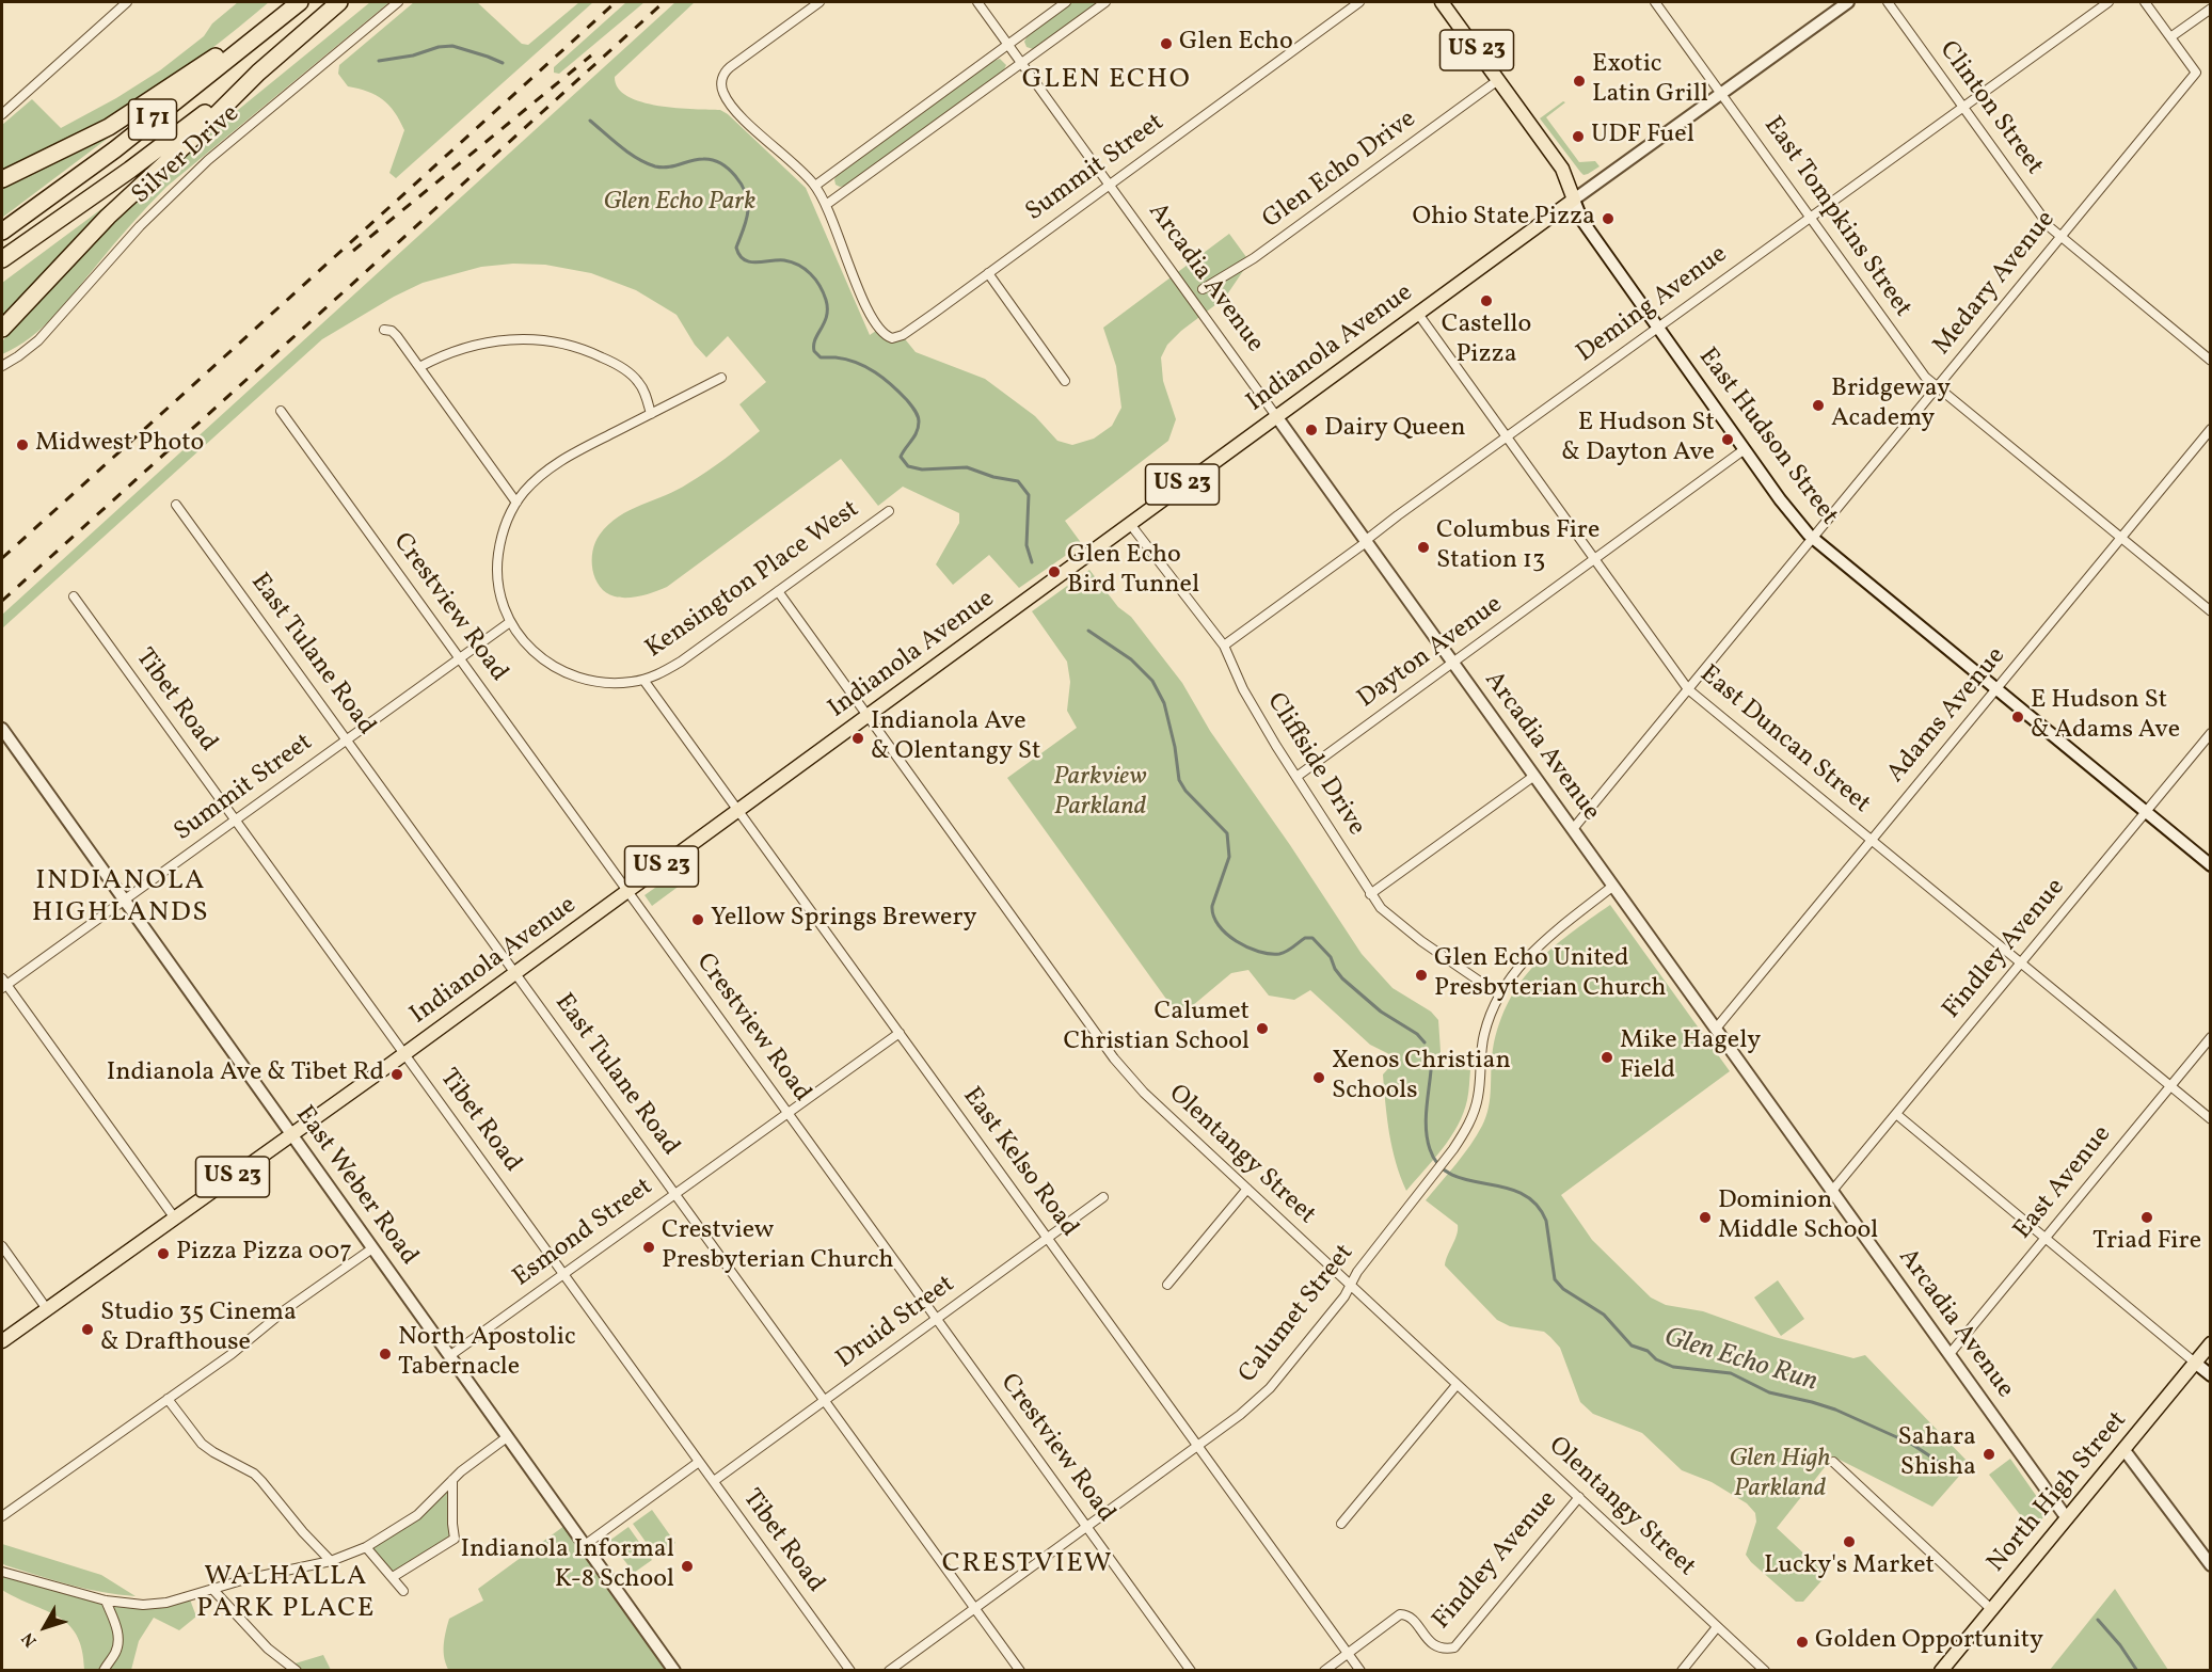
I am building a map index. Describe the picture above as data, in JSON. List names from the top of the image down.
{
  "streets": {
    "highway": ["I 71"],
    "main road": [
      "US 23",
      "Indianola Avenue",
      "East Hudson Street",
      "North High Street"
    ],
    "street": [
      "Clinton Street",
      "Silver Drive",
      "Summit Street",
      "Glen Echo Drive",
      "East Tompkins Street",
      "Arcadia Avenue",
      "Medary Avenue",
      "Deming Avenue",
      "Kensington Place West",
      "Crestview Road",
      "Dayton Avenue",
      "East Tulane Road",
      "Tibet Road",
      "Adams Avenue",
      "East Duncan Street",
      "Cliffside Drive",
      "Findley Avenue",
      "Olentangy Street",
      "East Kelso Road",
      "East Avenue",
      "East Weber Road",
      "Esmond Street",
      "Calumet Street",
      "Druid Street"
    ]
  },
  "crossings": [
    ["Clinton Street", "Medary Avenue"],
    ["Clinton Street", "Deming Avenue"],
    ["Summit Street", "Arcadia Avenue"],
    ["Summit Street", "Kensington Place West"],
    ["Summit Street", "Crestview Road"],
    ["Summit Street", "East Tulane Road"],
    ["Summit Street", "Tibet Road"],
    ["Summit Street", "East Weber Road"],
    ["Glen Echo Drive", "East Hudson Street"],
    ["East Tompkins Street", "Medary Avenue"],
    ["East Tompkins Street", "Deming Avenue"],
    ["East Tompkins Street", "Indianola Avenue"],
    ["East Tompkins Street", "Adams Avenue"],
    ["Arcadia Avenue", "Medary Avenue"],
    ["Arcadia Avenue", "Deming Avenue"],
    ["Arcadia Avenue", "Indianola Avenue"],
    ["Arcadia Avenue", "Dayton Avenue"],
    ["Arcadia Avenue", "Adams Avenue"],
    ["Arcadia Avenue", "Findley Avenue"],
    ["Arcadia Avenue", "East Avenue"],
    ["Arcadia Avenue", "Calumet Street"],
    ["Arcadia Avenue", "North High Street"],
    ["Medary Avenue", "East Hudson Street"],
    ["Medary Avenue", "East Duncan Street"],
    ["Deming Avenue", "East Hudson Street"],
    ["Deming Avenue", "East Duncan Street"],
    ["Deming Avenue", "Cliffside Drive"],
    ["Indianola Avenue", "East Hudson Street"],
    ["Indianola Avenue", "Crestview Road"],
    ["Indianola Avenue", "East Tulane Road"],
    ["Indianola Avenue", "Tibet Road"],
    ["Indianola Avenue", "East Duncan Street"],
    ["Indianola Avenue", "Cliffside Drive"],
    ["Indianola Avenue", "Olentangy Street"],
    ["Indianola Avenue", "East Kelso Road"],
    ["Indianola Avenue", "East Weber Road"],
    ["East Hudson Street", "Dayton Avenue"],
    ["East Hudson Street", "Adams Avenue"],
    ["East Hudson Street", "Findley Avenue"],
    ["Kensington Place West", "Olentangy Street"],
    ["Kensington Place West", "East Kelso Road"],
    ["Crestview Road", "Esmond Street"],
    ["Crestview Road", "Calumet Street"],
    ["Crestview Road", "Druid Street"],
    ["Dayton Avenue", "East Duncan Street"],
    ["Dayton Avenue", "Cliffside Drive"],
    ["East Tulane Road", "Esmond Street"],
    ["East Tulane Road", "Calumet Street"],
    ["East Tulane Road", "Druid Street"],
    ["Tibet Road", "Esmond Street"],
    ["Tibet Road", "Druid Street"],
    ["Adams Avenue", "East Duncan Street"],
    ["East Duncan Street", "Findley Avenue"],
    ["East Duncan Street", "East Avenue"],
    ["Cliffside Drive", "Calumet Street"],
    ["Findley Avenue", "Olentangy Street"],
    ["Findley Avenue", "East Kelso Road"],
    ["Olentangy Street", "Calumet Street"],
    ["East Kelso Road", "Esmond Street"],
    ["East Kelso Road", "Calumet Street"],
    ["East Kelso Road", "Druid Street"],
    ["East Weber Road", "Esmond Street"]
  ],
  "districts": [
    "GLEN ECHO",
    "INDIANOLA HIGHLANDS",
    "CRESTVIEW",
    "WALHALLA PARK PLACE"
  ],
  "water": ["Glen Echo Run"],
  "parks": ["Glen Echo Park", "Parkview Parkland", "Glen High Parkland"],
  "places": [
    "Glen Echo",
    "Exotic Latin Grill",
    "UDF Fuel",
    "Ohio State Pizza",
    "Castello Pizza",
    "Bridgeway Academy",
    "Dairy Queen",
    "E Hudson St & Dayton Ave",
    "Midwest Photo",
    "Columbus Fire Station 13",
    "Glen Echo Bird Tunnel",
    "E Hudson St & Adams Ave",
    "Indianola Ave & Olentangy St",
    "Yellow Springs Brewery",
    "Glen Echo United Presbyterian Church",
    "Calumet Christian School",
    "Mike Hagely Field",
    "Indianola Ave & Tibet Rd",
    "Xenos Christian Schools",
    "Dominion Middle School",
    "Triad Fire",
    "Crestview Presbyterian Church",
    "Pizza Pizza 007",
    "Studio 35 Cinema & Drafthouse",
    "North Apostolic Tabernacle",
    "Sahara Shisha",
    "Lucky's Market",
    "Indianola Informal K-8 School",
    "Golden Opportunity"
  ],
  "north": "bottom left"
}
